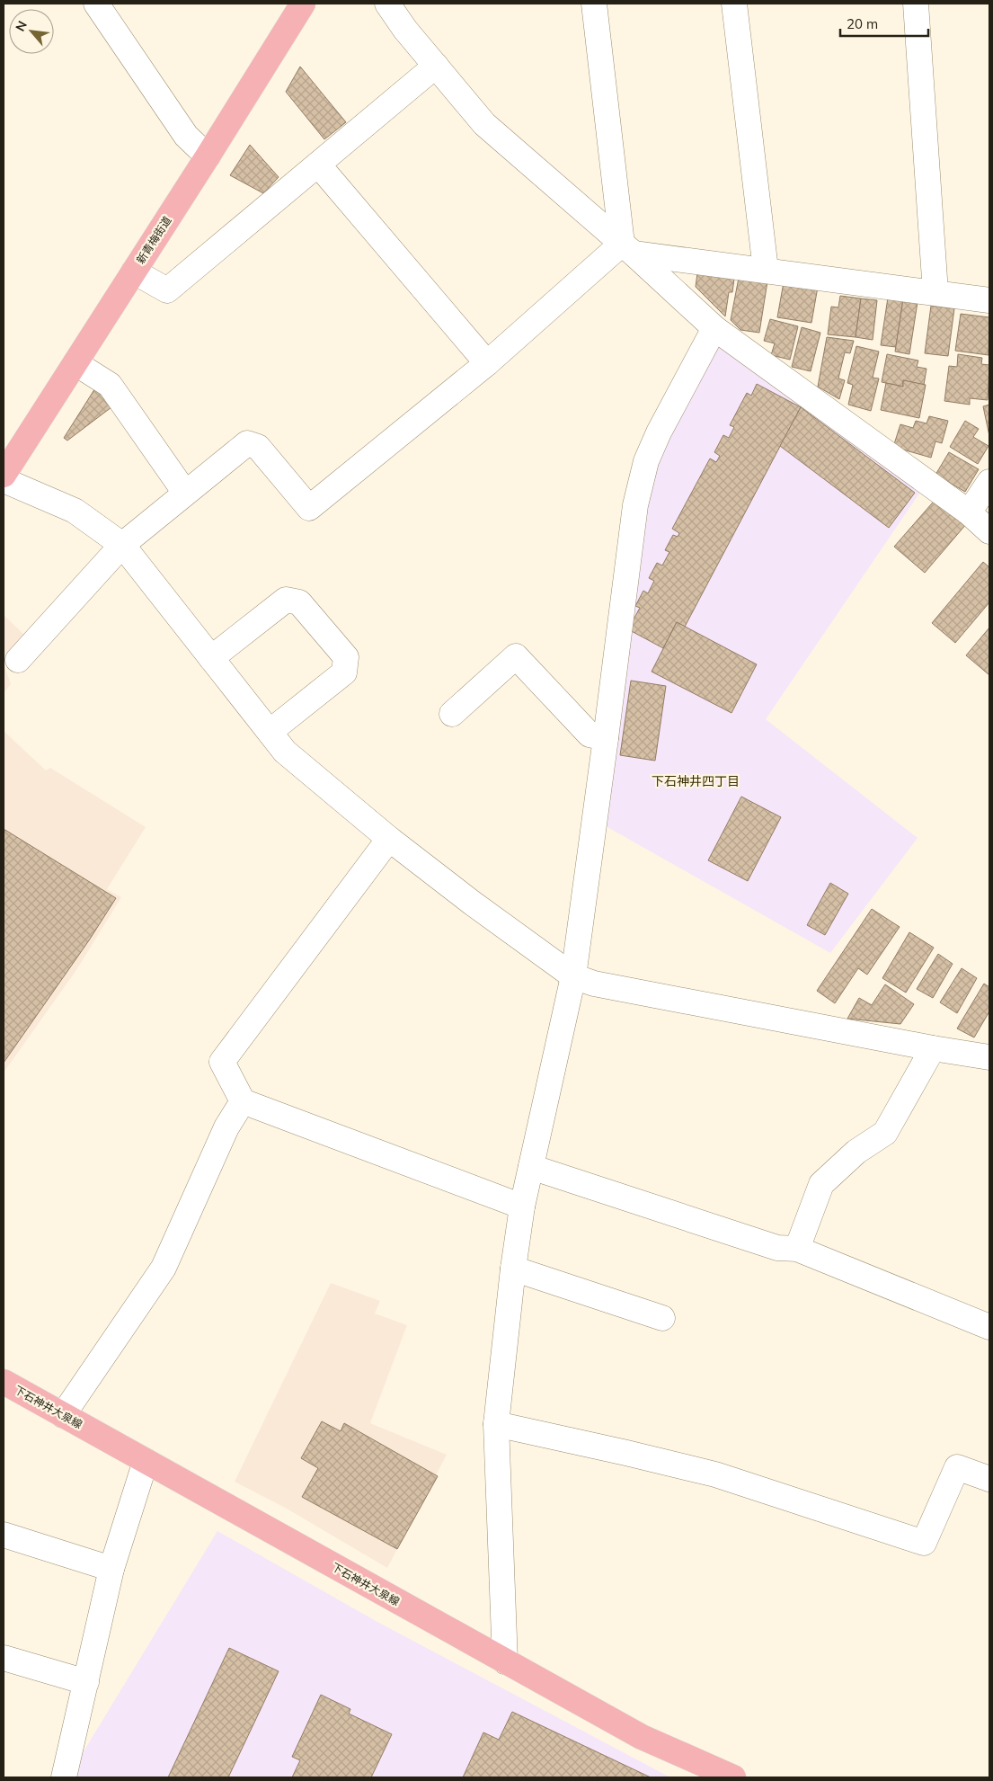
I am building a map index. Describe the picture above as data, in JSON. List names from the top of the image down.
{
  "streets": {
    "main road": ["新青梅街道", "下石神井大泉線"]
  },
  "districts": ["下石神井四丁目"],
  "scale_bar": "20 m",
  "north": "top left"
}
